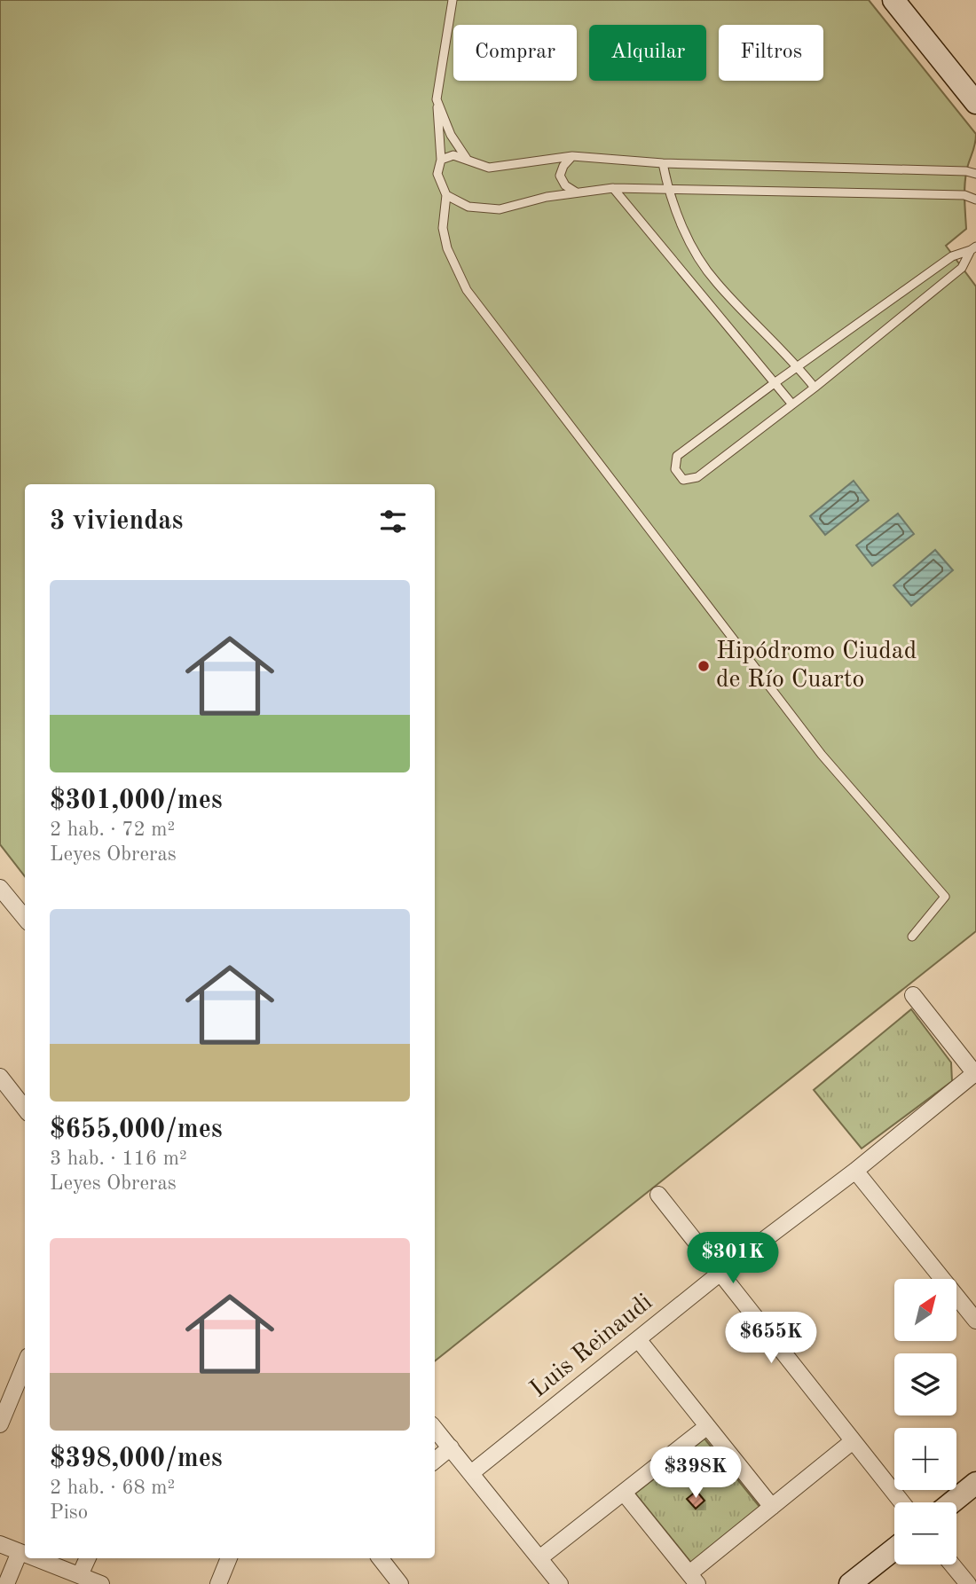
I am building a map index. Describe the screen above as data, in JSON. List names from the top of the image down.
{
  "streets": {
    "street": ["Luis Reinaudi"]
  },
  "places": ["Hipódromo Ciudad de Río Cuarto"],
  "north": "top right",
  "page": {
    "chip": ["Comprar", "Alquilar", "Filtros"],
    "heading": "3 viviendas",
    "list": [
      {
        "name": "$301,000/mes",
        "note": "2 hab. · 72 m² · Leyes Obreras"
      },
      {
        "name": "$655,000/mes",
        "note": "3 hab. · 116 m² · Leyes Obreras"
      },
      {
        "name": "$398,000/mes",
        "note": "2 hab. · 68 m² · Piso"
      }
    ],
    "price": ["$301K", "$655K", "$398K"],
    "map_buttons": ["+", "−"]
  }
}
